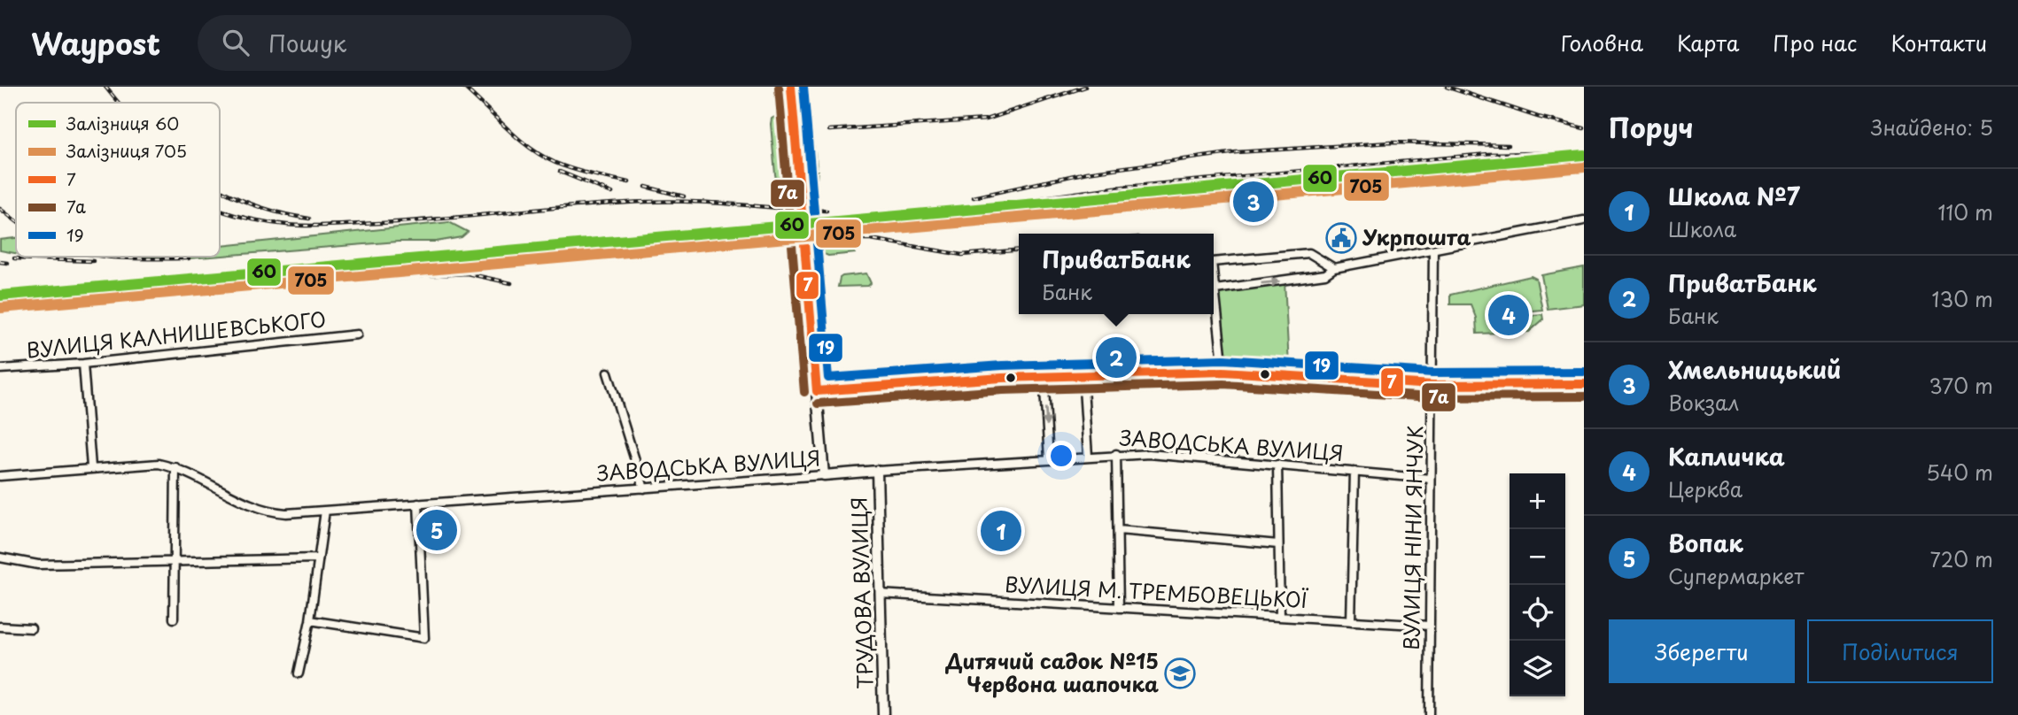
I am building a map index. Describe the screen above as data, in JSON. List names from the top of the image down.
{
  "streets": {
    "main road": ["ЗАВОДСЬКА ВУЛИЦЯ", "ТРУДОВА ВУЛИЦЯ"],
    "street": ["ВУЛИЦЯ КАЛНИШЕВСЬКОГО", "ВУЛИЦЯ НІНИ ЯНЧУК", "ВУЛИЦЯ М. ТРЕМБОВЕЦЬКОЇ"]
  },
  "crossings": [
    ["ЗАВОДСЬКА ВУЛИЦЯ", "ВУЛИЦЯ НІНИ ЯНЧУК"],
    ["ЗАВОДСЬКА ВУЛИЦЯ", "ТРУДОВА ВУЛИЦЯ"],
    ["ВУЛИЦЯ НІНИ ЯНЧУК", "ВУЛИЦЯ М. ТРЕМБОВЕЦЬКОЇ"],
    ["ТРУДОВА ВУЛИЦЯ", "ВУЛИЦЯ М. ТРЕМБОВЕЦЬКОЇ"]
  ],
  "places": {
    "public building": ["Укрпошта"],
    "school or university": ["Дитячий садок №15 Червона шапочка"]
  },
  "lines": [
    "transit line 7",
    "transit line 19",
    "transit line 7а",
    "rail line 60",
    "rail line 705"
  ],
  "legend": [
    "Залізниця 60",
    "Залізниця 705",
    "7",
    "7а",
    "19"
  ],
  "page": {
    "header": "Waypost",
    "search": "Пошук",
    "nav": [
      "Головна",
      "Карта",
      "Про нас",
      "Контакти"
    ],
    "heading": ["Поруч", "Знайдено: 5"],
    "list": [
      {
        "mark": "1",
        "name": "Школа №7",
        "note": "Школа",
        "value": "110 m"
      },
      {
        "mark": "2",
        "name": "ПриватБанк",
        "note": "Банк",
        "value": "130 m"
      },
      {
        "mark": "3",
        "name": "Хмельницький",
        "note": "Вокзал",
        "value": "370 m"
      },
      {
        "mark": "4",
        "name": "Капличка",
        "note": "Церква",
        "value": "540 m"
      },
      {
        "mark": "5",
        "name": "Вопак",
        "note": "Супермаркет",
        "value": "720 m"
      }
    ],
    "pins": [
      "3",
      "4",
      "2",
      "5",
      "1"
    ],
    "popup": ["ПриватБанк", "Банк"],
    "map_buttons": ["+", "−"],
    "buttons": ["Зберегти", "Поділитися"]
  }
}
